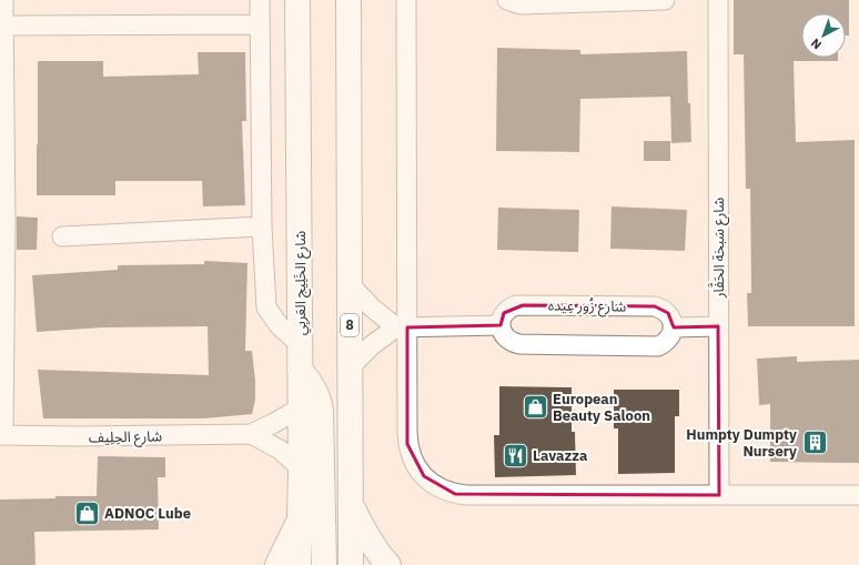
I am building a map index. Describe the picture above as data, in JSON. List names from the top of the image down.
{
  "streets": {
    "highway": ["شارع الخَلِيج العَربِي", "8"],
    "street": ["شارع سَبخة الحَفَّار", "شارع زُور عِيده", "شارع الحِلِيف"]
  },
  "crossings": [
    ["شارع الخَلِيج العَربِي", "شارع الحِلِيف"]
  ],
  "places": {
    "shop": ["European Beauty Saloon", "ADNOC Lube"],
    "building": ["Humpty Dumpty Nursery"],
    "restaurant": ["Lavazza"]
  },
  "north": "bottom left"
}
